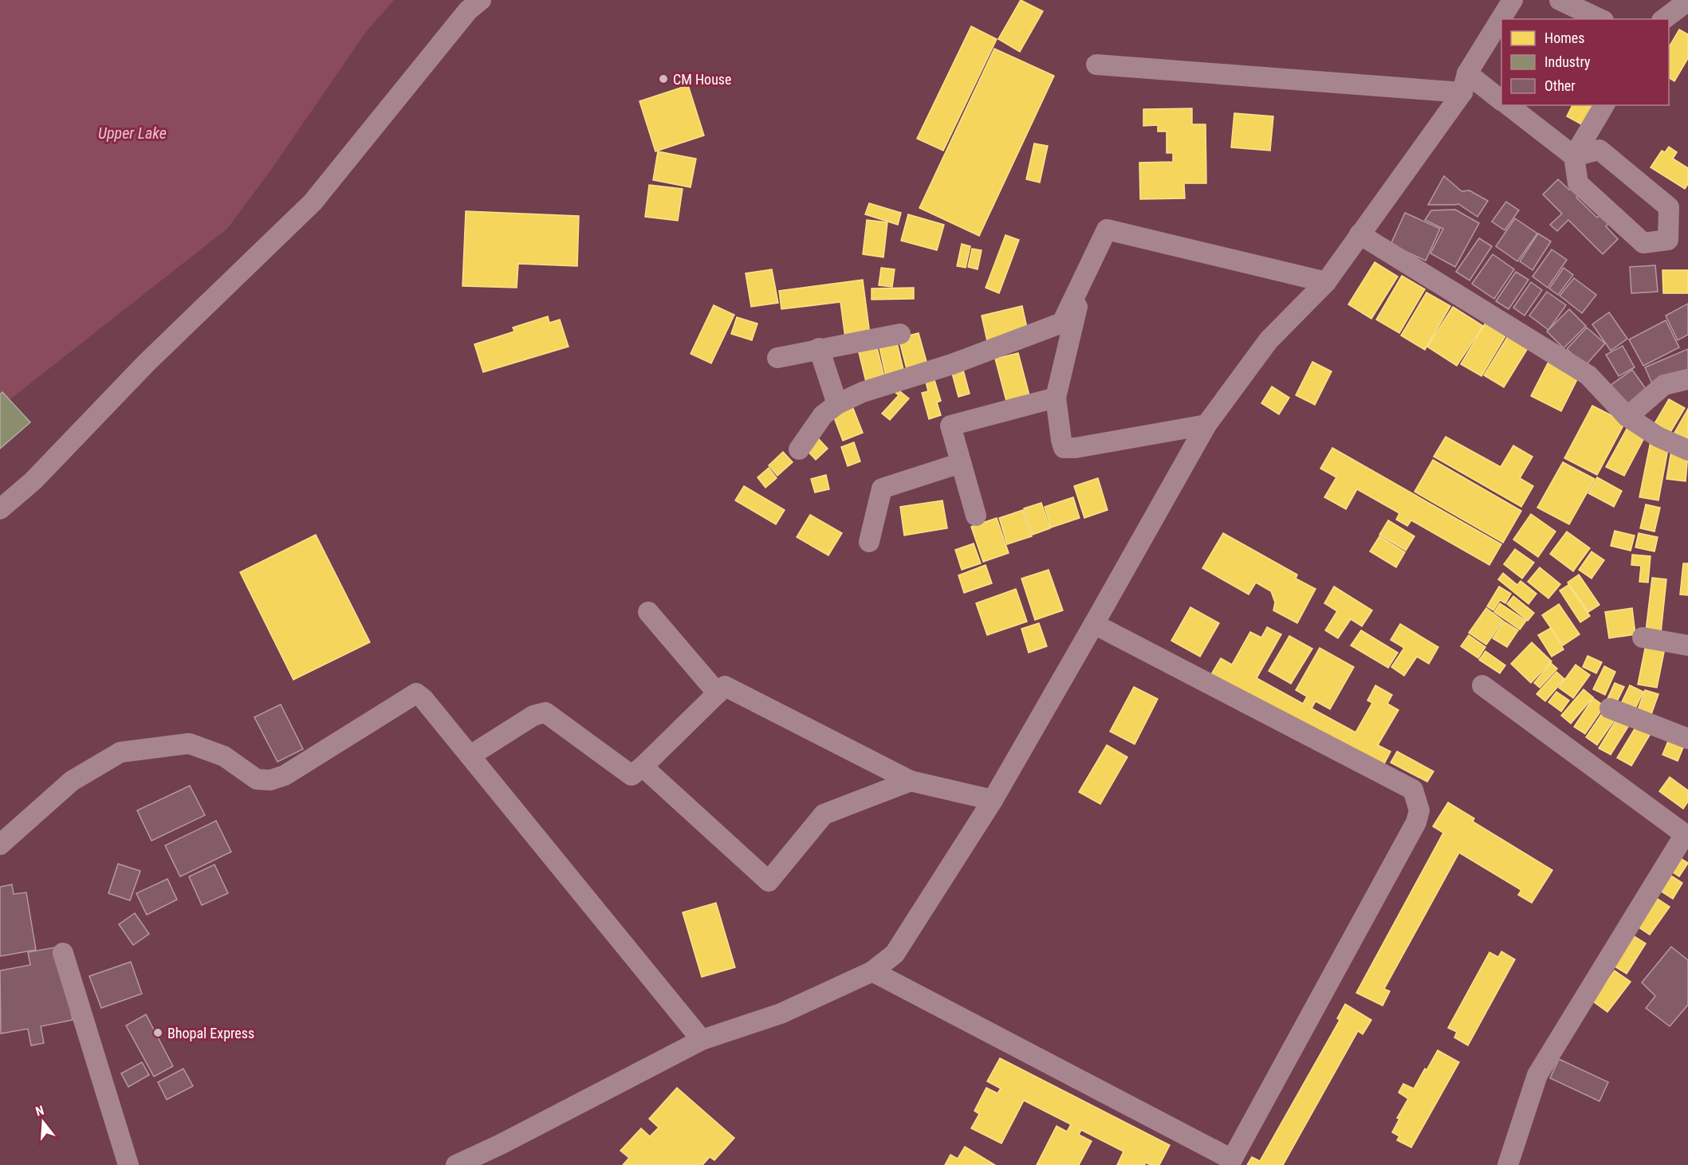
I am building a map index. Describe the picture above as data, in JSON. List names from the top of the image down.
{
  "water": ["Upper Lake"],
  "places": ["CM House", "Bhopal Express"],
  "legend": ["Homes", "Industry", "Other"],
  "north": "top"
}
